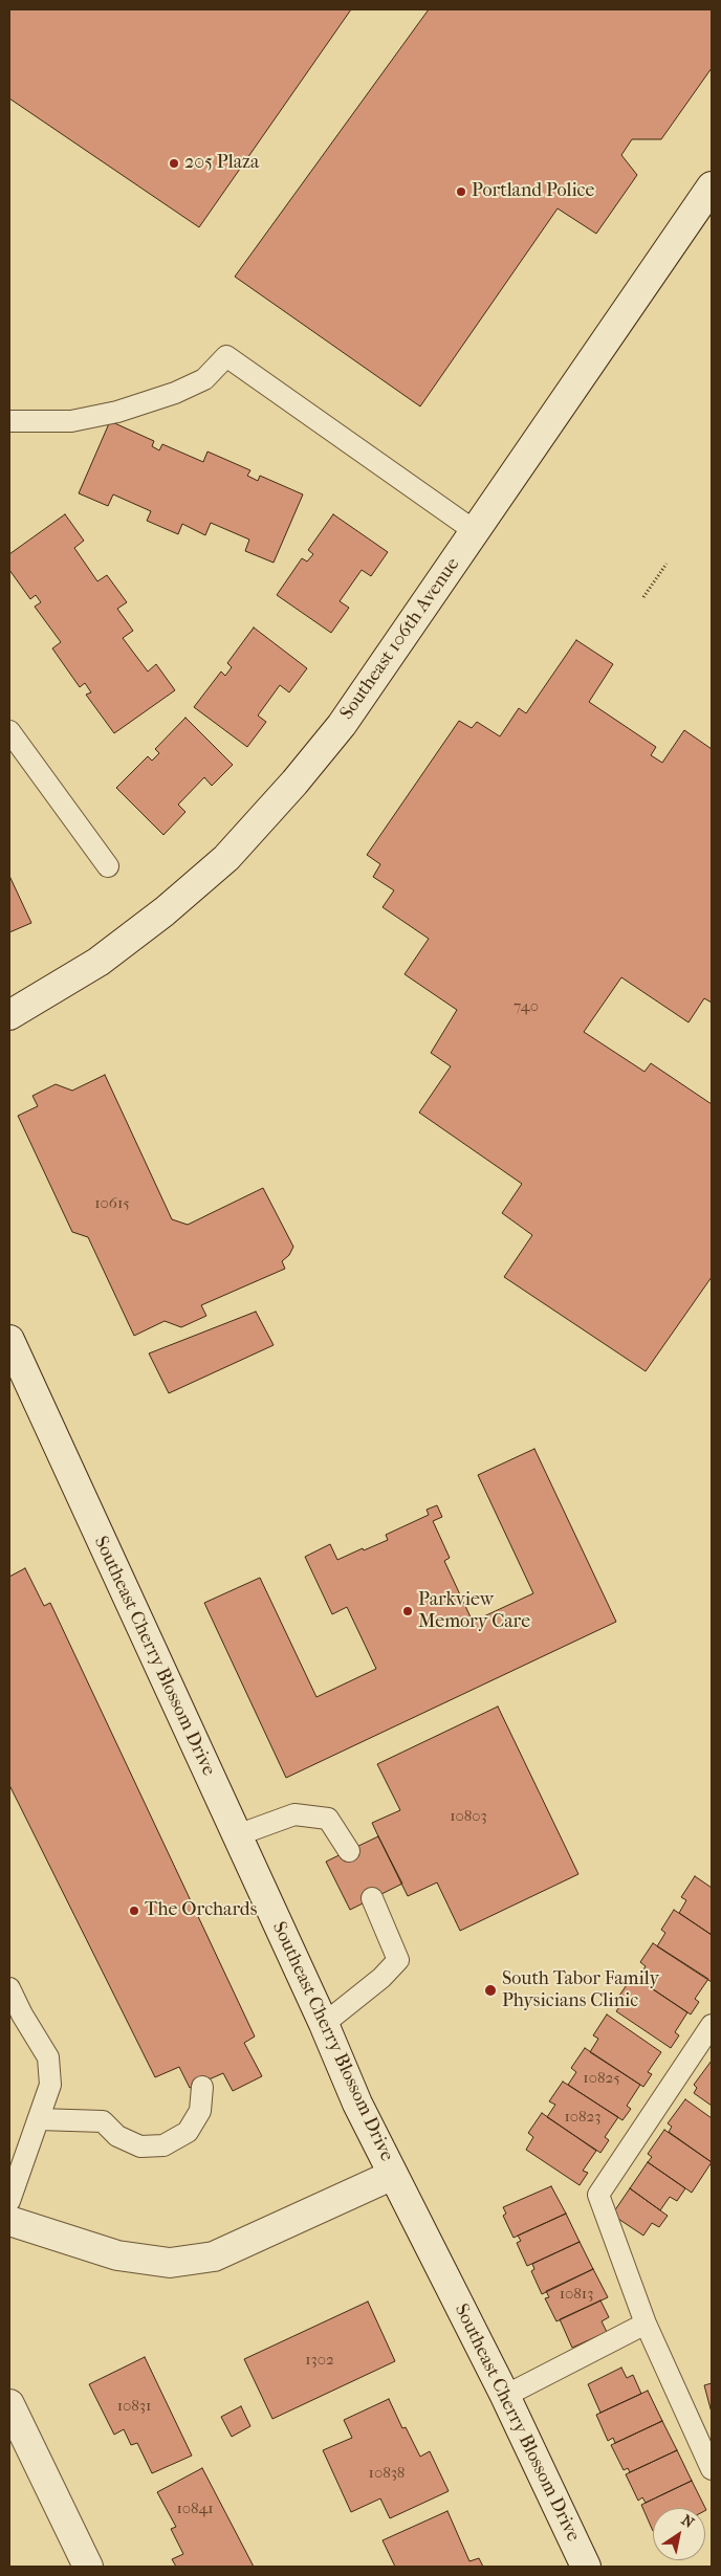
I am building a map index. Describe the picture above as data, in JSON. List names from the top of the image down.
{
  "streets": {
    "street": ["Southeast 106th Avenue", "Southeast Cherry Blossom Drive"]
  },
  "places": [
    "205 Plaza",
    "Portland Police",
    "Parkview Memory Care",
    "The Orchards",
    "South Tabor Family Physicians Clinic"
  ],
  "house_numbers": [
    "740",
    "10615",
    "10803",
    "10825",
    "10823",
    "10813",
    "1302",
    "10831",
    "10838",
    "10841"
  ],
  "north": "top right"
}
